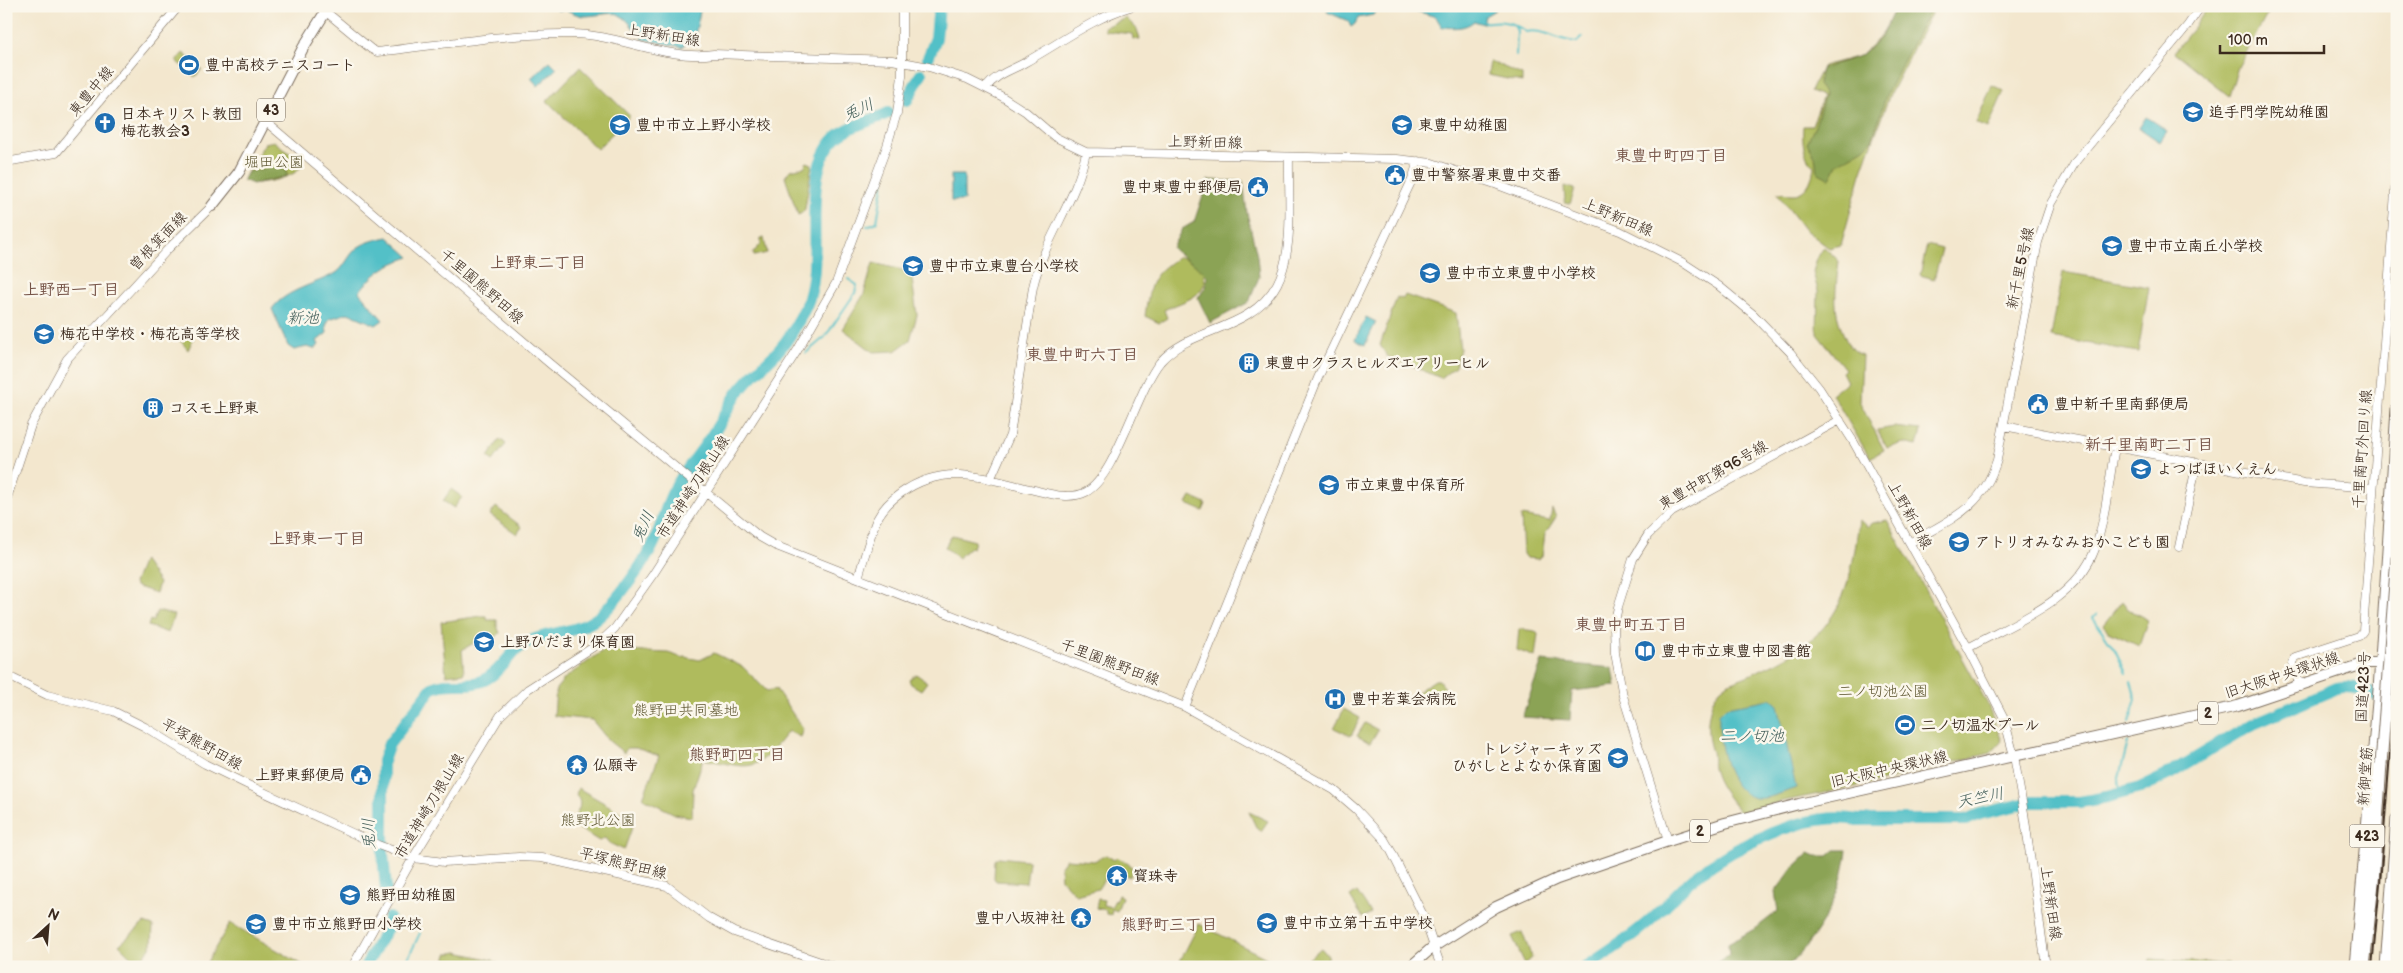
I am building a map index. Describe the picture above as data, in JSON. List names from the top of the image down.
{
  "streets": {
    "highway": ["国道423号", "新御堂筋", "423"],
    "main road": ["43", "旧大阪中央環状線", "2"],
    "street": [
      "上野新田線",
      "東豊中線",
      "曽根箕面線",
      "新千里5号線",
      "千里園熊野田線",
      "千里南町外回り線",
      "東豊中町第96号線",
      "市道神崎刀根山線",
      "平塚熊野田線"
    ]
  },
  "crossings": [
    ["上野新田線", "43"],
    ["上野新田線", "新千里5号線"],
    ["上野新田線", "東豊中町第96号線"],
    ["上野新田線", "市道神崎刀根山線"],
    ["上野新田線", "旧大阪中央環状線"],
    ["43", "曽根箕面線"],
    ["43", "千里園熊野田線"],
    ["千里園熊野田線", "市道神崎刀根山線"],
    ["千里園熊野田線", "旧大阪中央環状線"],
    ["千里南町外回り線", "旧大阪中央環状線"],
    ["東豊中町第96号線", "旧大阪中央環状線"],
    ["市道神崎刀根山線", "平塚熊野田線"],
    ["旧大阪中央環状線", "国道423号"]
  ],
  "districts": [
    "東豊中町四丁目",
    "上野東二丁目",
    "上野西一丁目",
    "東豊中町六丁目",
    "新千里南町二丁目",
    "上野東一丁目",
    "東豊中町五丁目",
    "熊野町四丁目",
    "熊野町三丁目"
  ],
  "water": [
    "兎川",
    "新池",
    "二ノ切池",
    "天竺川"
  ],
  "parks": [
    "堀田公園",
    "二ノ切池公園",
    "熊野田共同墓地",
    "熊野北公園"
  ],
  "places": {
    "sports": ["豊中高校テニスコート", "二ノ切温水プール"],
    "school or university": [
      "追手門学院幼稚園",
      "豊中市立上野小学校",
      "東豊中幼稚園",
      "豊中市立南丘小学校",
      "豊中市立東豊台小学校",
      "豊中市立東豊中小学校",
      "梅花中学校・梅花高等学校",
      "よつばほいくえん",
      "市立東豊中保育所",
      "アトリオみなみおかこども園",
      "上野ひだまり保育園",
      "トレジャーキッズ ひがしとよなか保育園",
      "熊野田幼稚園",
      "豊中市立第十五中学校",
      "豊中市立熊野田小学校"
    ],
    "church": ["日本キリスト教団 梅花教会3"],
    "public building": [
      "豊中警察署東豊中交番",
      "豊中東豊中郵便局",
      "豊中新千里南郵便局",
      "上野東郵便局"
    ],
    "building": ["東豊中クラスヒルズエアリーヒル", "コスモ上野東"],
    "library": ["豊中市立東豊中図書館"],
    "hospital": ["豊中若葉会病院"],
    "temple": ["仏願寺", "寳珠寺", "豊中八坂神社"]
  },
  "scale_bar": "100 m",
  "north": "top right"
}
